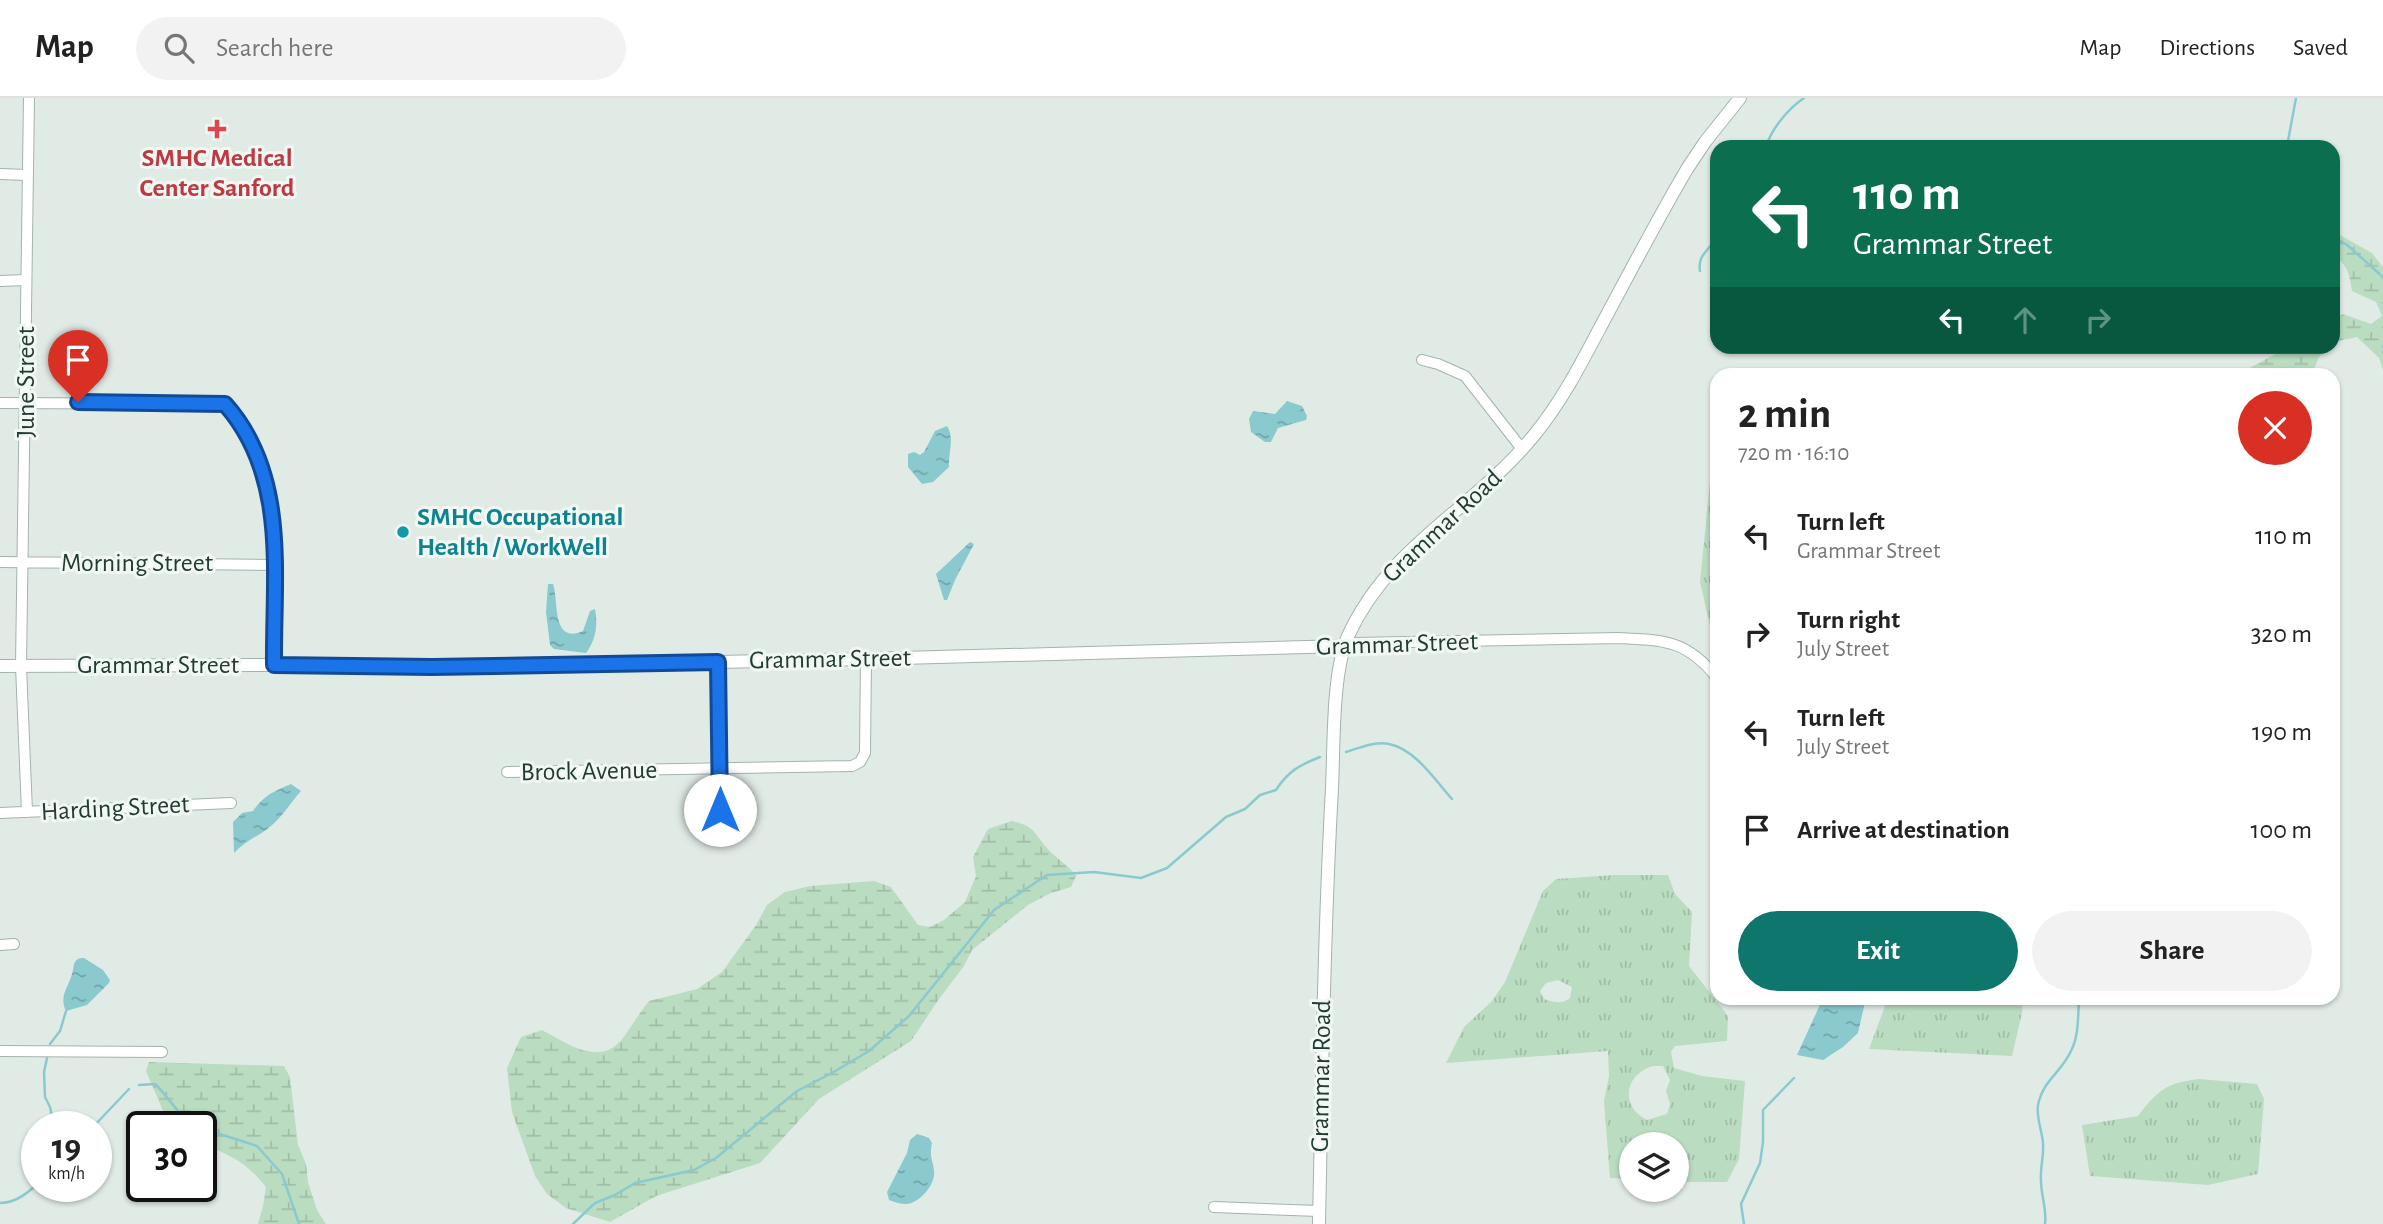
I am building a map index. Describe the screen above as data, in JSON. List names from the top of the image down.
{
  "streets": {
    "street": [
      "June Street",
      "Grammar Road",
      "Morning Street",
      "Grammar Street",
      "Brock Avenue",
      "Harding Street"
    ]
  },
  "crossings": [
    ["June Street", "Morning Street"],
    ["June Street", "Grammar Street"],
    ["June Street", "Harding Street"],
    ["Grammar Road", "Grammar Street"],
    ["Grammar Street", "Brock Avenue"]
  ],
  "places": {
    "health": ["SMHC Medical Center Sanford"],
    "other": ["SMHC Occupational Health / WorkWell"]
  },
  "page": {
    "header": "Map",
    "search": "Search here",
    "nav": ["Map", "Directions", "Saved"],
    "turn": ["110 m", "Grammar Street"],
    "heading": ["2 min", "720 m · 16:10"],
    "list": [
      {
        "name": "Turn left",
        "note": "Grammar Street",
        "value": "110 m"
      },
      {
        "name": "Turn right",
        "note": "July Street",
        "value": "320 m"
      },
      {
        "name": "Turn left",
        "note": "July Street",
        "value": "190 m"
      },
      {
        "name": "Arrive at destination",
        "value": "100 m"
      }
    ],
    "buttons": ["Exit", "Share"],
    "speed": "19 km/h",
    "limit": "30"
  }
}
